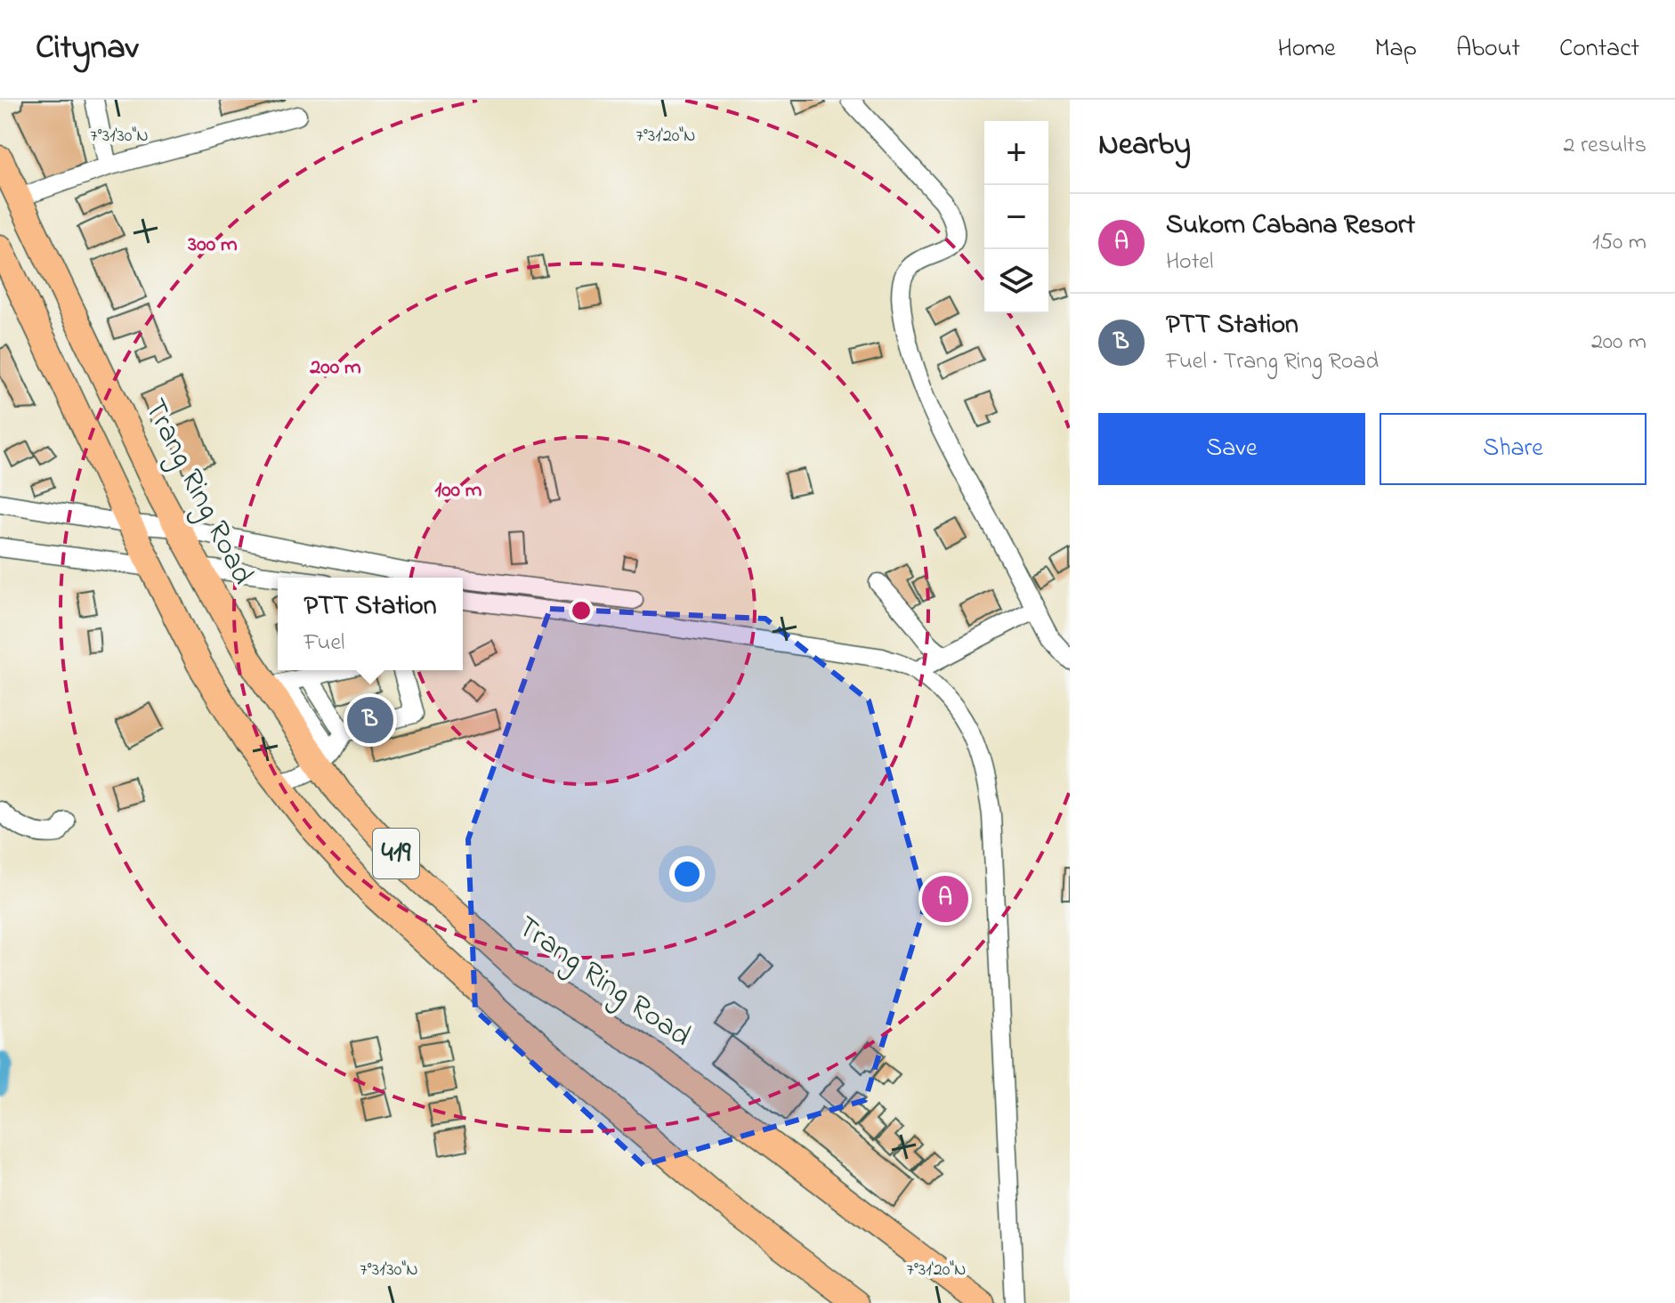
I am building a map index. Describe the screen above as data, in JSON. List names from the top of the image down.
{
  "streets": {
    "highway": ["Trang Ring Road", "419"]
  },
  "page": {
    "header": "Citynav",
    "nav": [
      "Home",
      "Map",
      "About",
      "Contact"
    ],
    "heading": ["Nearby", "2 results"],
    "map_buttons": ["+", "−"],
    "list": [
      {
        "mark": "A",
        "name": "Sukorn Cabana Resort",
        "note": "Hotel",
        "value": "150 m"
      },
      {
        "mark": "B",
        "name": "PTT Station",
        "note": "Fuel · Trang Ring Road",
        "value": "200 m"
      }
    ],
    "buttons": ["Save", "Share"],
    "popup": ["PTT Station", "Fuel"],
    "pins": ["B", "A"]
  },
  "coordinates": ["7°31'30\"N", "7°31'20\"N"],
  "rings": ["300 m", "200 m", "100 m"]
}
